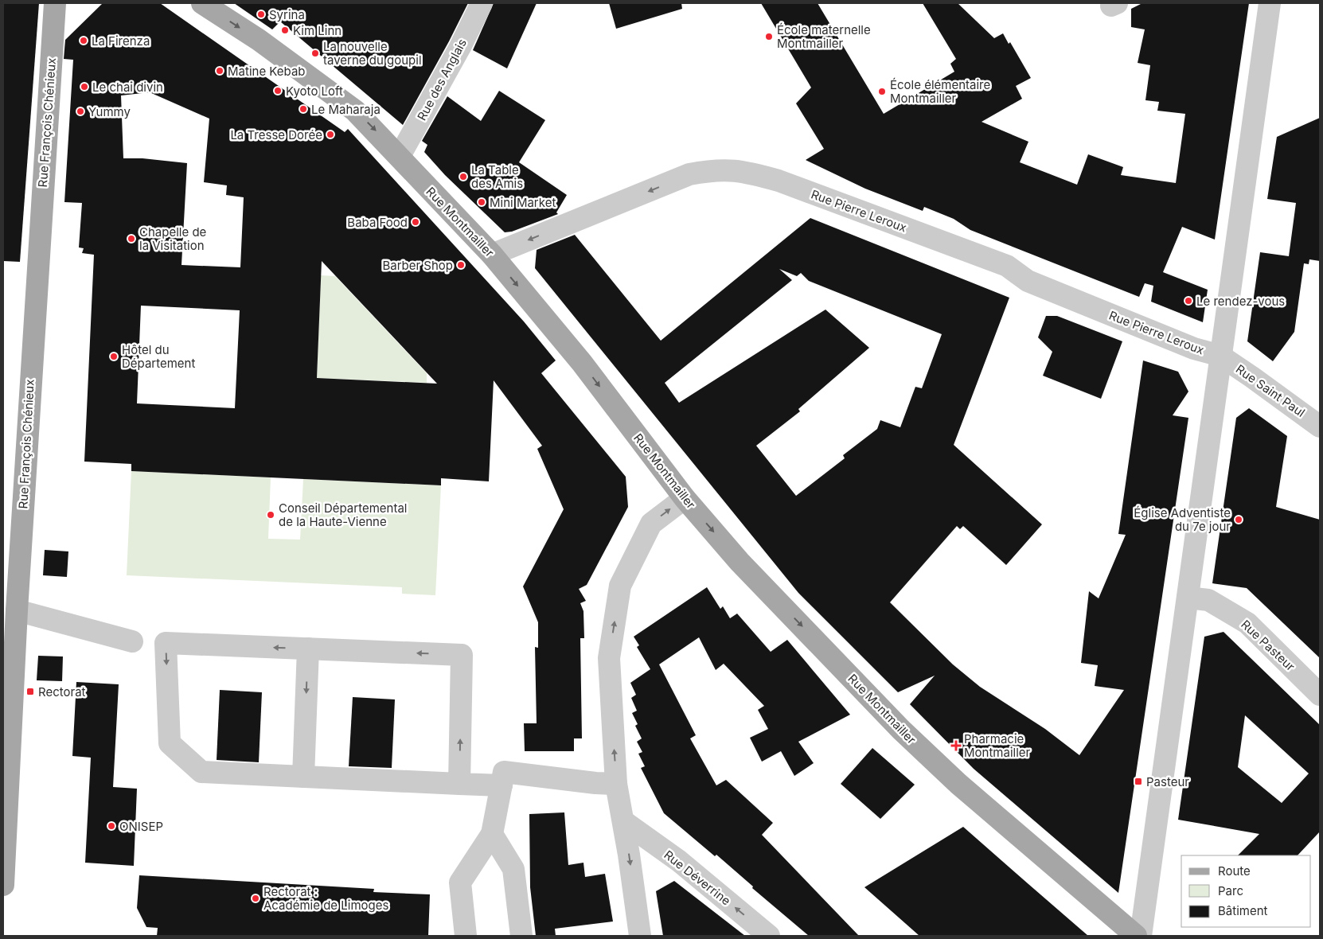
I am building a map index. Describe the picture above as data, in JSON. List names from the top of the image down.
{
  "streets": {
    "main road": ["Rue François Chénieux", "Rue Montmailler"],
    "street": [
      "Rue des Anglais",
      "Rue Pierre Leroux",
      "Rue Saint Paul",
      "Rue Pasteur",
      "Rue Déverrine"
    ]
  },
  "crossings": [
    ["Rue des Anglais", "Rue Montmailler"],
    ["Rue Pierre Leroux", "Rue Montmailler"],
    ["Rue Pierre Leroux", "Rue Saint Paul"]
  ],
  "one_way": ["Rue Pierre Leroux", "Rue Montmailler", "Rue Déverrine"],
  "places": {
    "other": [
      "Syrina",
      "Kim Linn",
      "École maternelle Montmailler",
      "La Firenza",
      "La nouvelle taverne du goupil",
      "Matine Kebab",
      "Le chai divin",
      "Kyoto Loft",
      "École élémentaire Montmailler",
      "Le Maharaja",
      "Yummy",
      "La Tresse Dorée",
      "La Table des Amis",
      "Mini Market",
      "Baba Food",
      "Chapelle de la Visitation",
      "Barber Shop",
      "Le rendez-vous",
      "Hôtel du Département",
      "Conseil Départemental de la Haute-Vienne",
      "Église Adventiste du 7e jour",
      "ONISEP",
      "Rectorat : Académie de Limoges"
    ],
    "transit": ["Rectorat", "Pasteur"],
    "health": ["Pharmacie Montmailler"]
  },
  "legend": ["Route", "Parc", "Bâtiment"]
}
